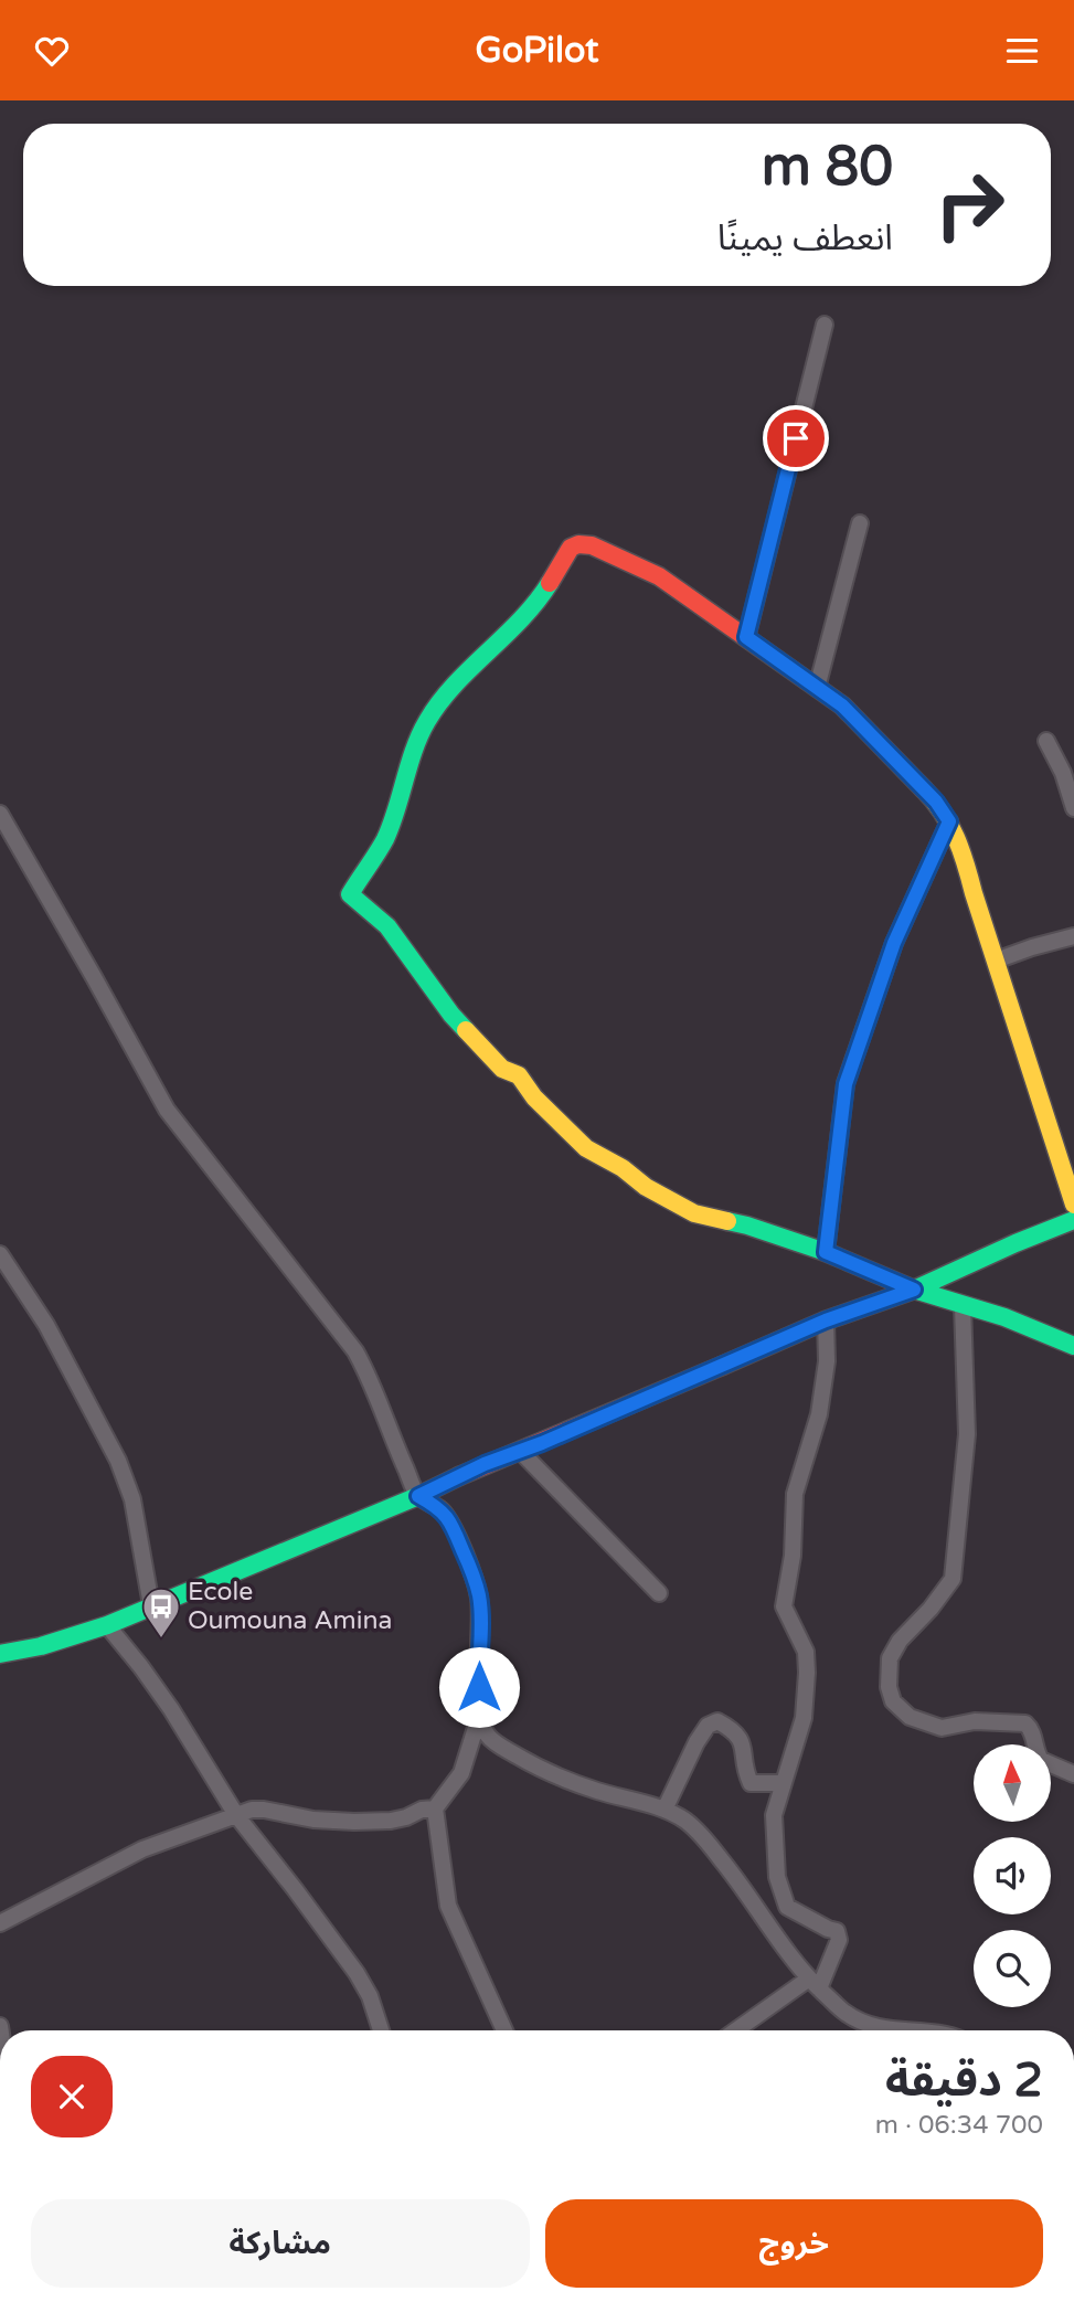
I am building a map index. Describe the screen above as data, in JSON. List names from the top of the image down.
{
  "places": {
    "bus stop": ["Ecole Oumouna Amina"]
  },
  "north": "top",
  "page": {
    "header": "GoPilot",
    "turn": ["80 m", "انعطف يمينًا"],
    "heading": ["2 دقيقة", "700 m · 06:34"],
    "buttons": ["خروج", "مشاركة"]
  }
}
